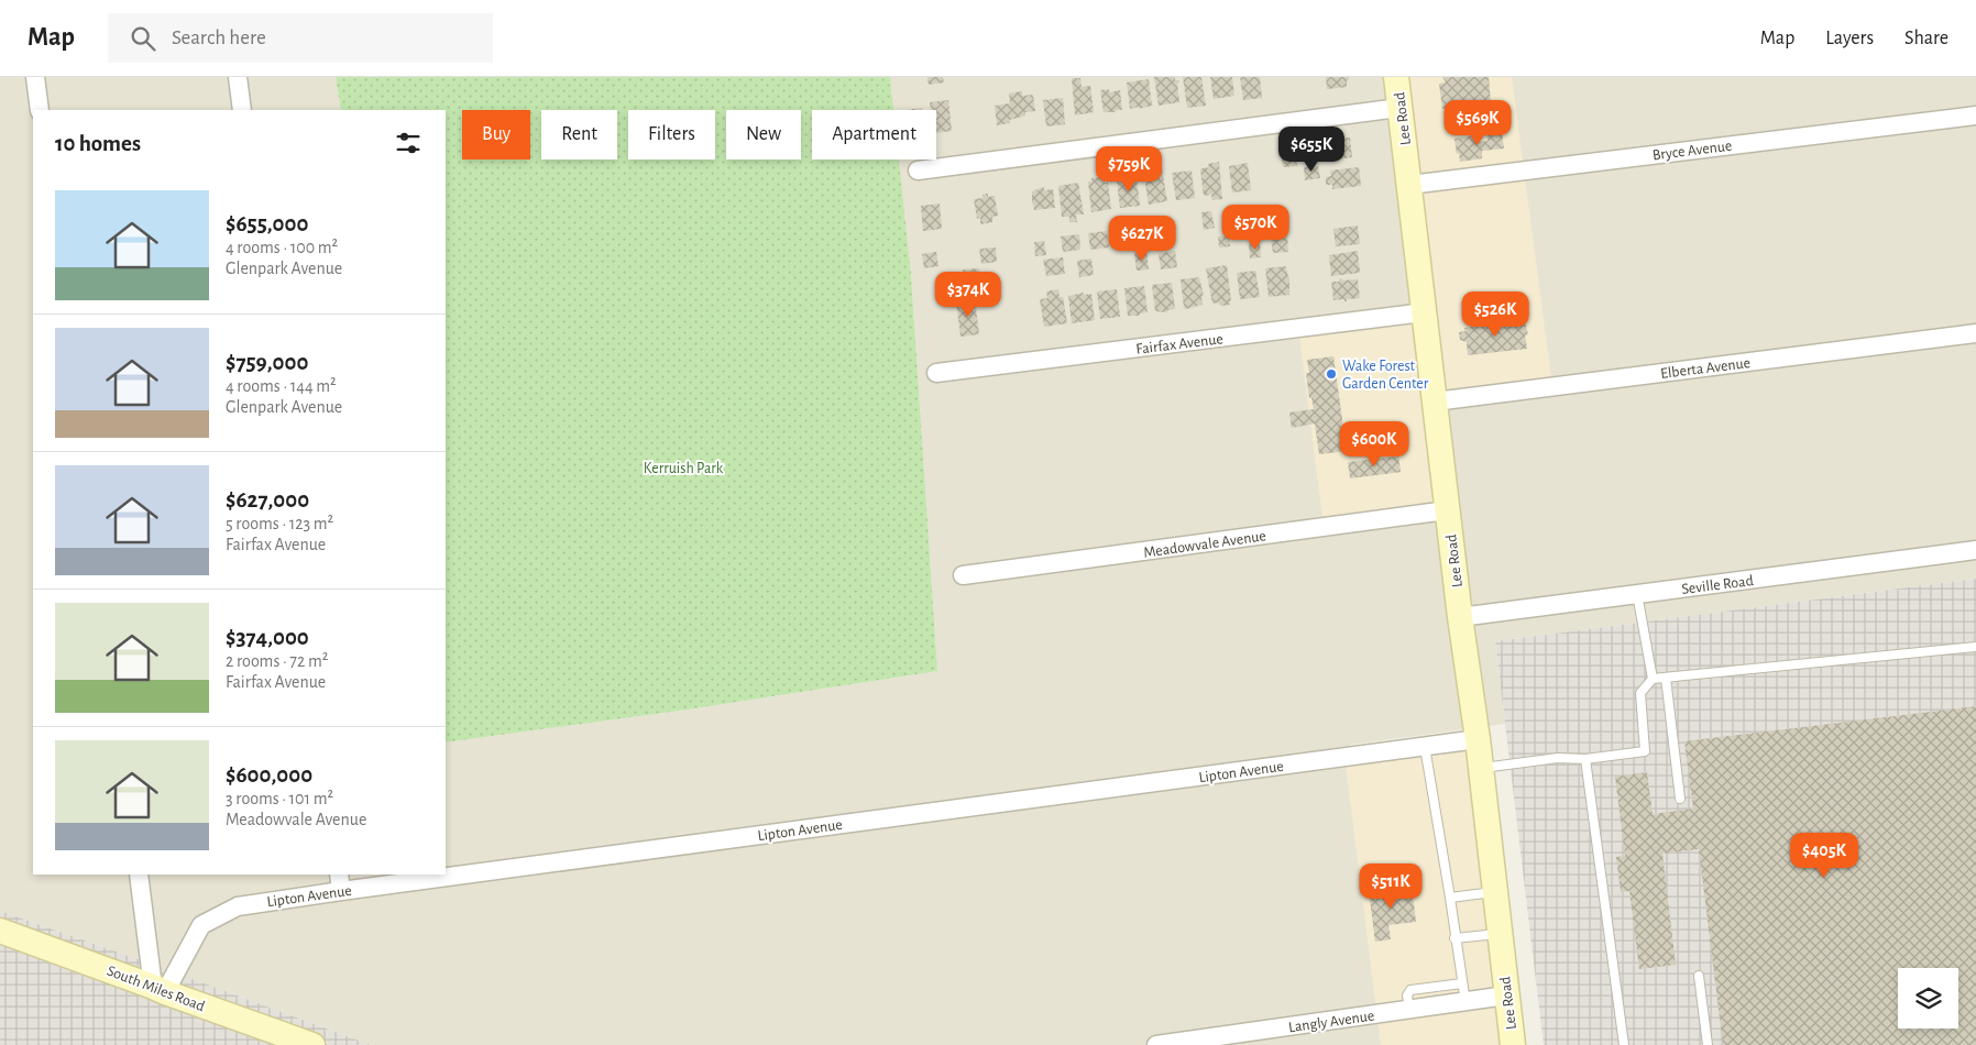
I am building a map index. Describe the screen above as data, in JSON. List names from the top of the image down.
{
  "streets": {
    "main road": ["Lee Road", "South Miles Road"],
    "street": [
      "Bryce Avenue",
      "Fairfax Avenue",
      "Elberta Avenue",
      "Meadowvale Avenue",
      "Seville Road",
      "Lipton Avenue",
      "Langly Avenue"
    ]
  },
  "crossings": [
    ["Lee Road", "Bryce Avenue"],
    ["Lee Road", "Fairfax Avenue"],
    ["Lee Road", "Elberta Avenue"],
    ["Lee Road", "Meadowvale Avenue"],
    ["Lee Road", "Seville Road"],
    ["Lee Road", "Lipton Avenue"],
    ["Lee Road", "Langly Avenue"],
    ["Lipton Avenue", "South Miles Road"]
  ],
  "parks": ["Kerruish Park"],
  "places": ["Wake Forest Garden Center"],
  "page": {
    "header": "Map",
    "search": "Search here",
    "nav": ["Map", "Layers", "Share"],
    "price": [
      "$569K",
      "$655K",
      "$759K",
      "$570K",
      "$627K",
      "$374K",
      "$526K",
      "$600K",
      "$405K",
      "$511K"
    ],
    "chip": [
      "Buy",
      "Rent",
      "Filters",
      "New",
      "Apartment"
    ],
    "heading": "10 homes",
    "list": [
      {
        "name": "$655,000",
        "note": "4 rooms · 100 m² · Glenpark Avenue"
      },
      {
        "name": "$759,000",
        "note": "4 rooms · 144 m² · Glenpark Avenue"
      },
      {
        "name": "$627,000",
        "note": "5 rooms · 123 m² · Fairfax Avenue"
      },
      {
        "name": "$374,000",
        "note": "2 rooms · 72 m² · Fairfax Avenue"
      },
      {
        "name": "$600,000",
        "note": "3 rooms · 101 m² · Meadowvale Avenue"
      }
    ]
  }
}
